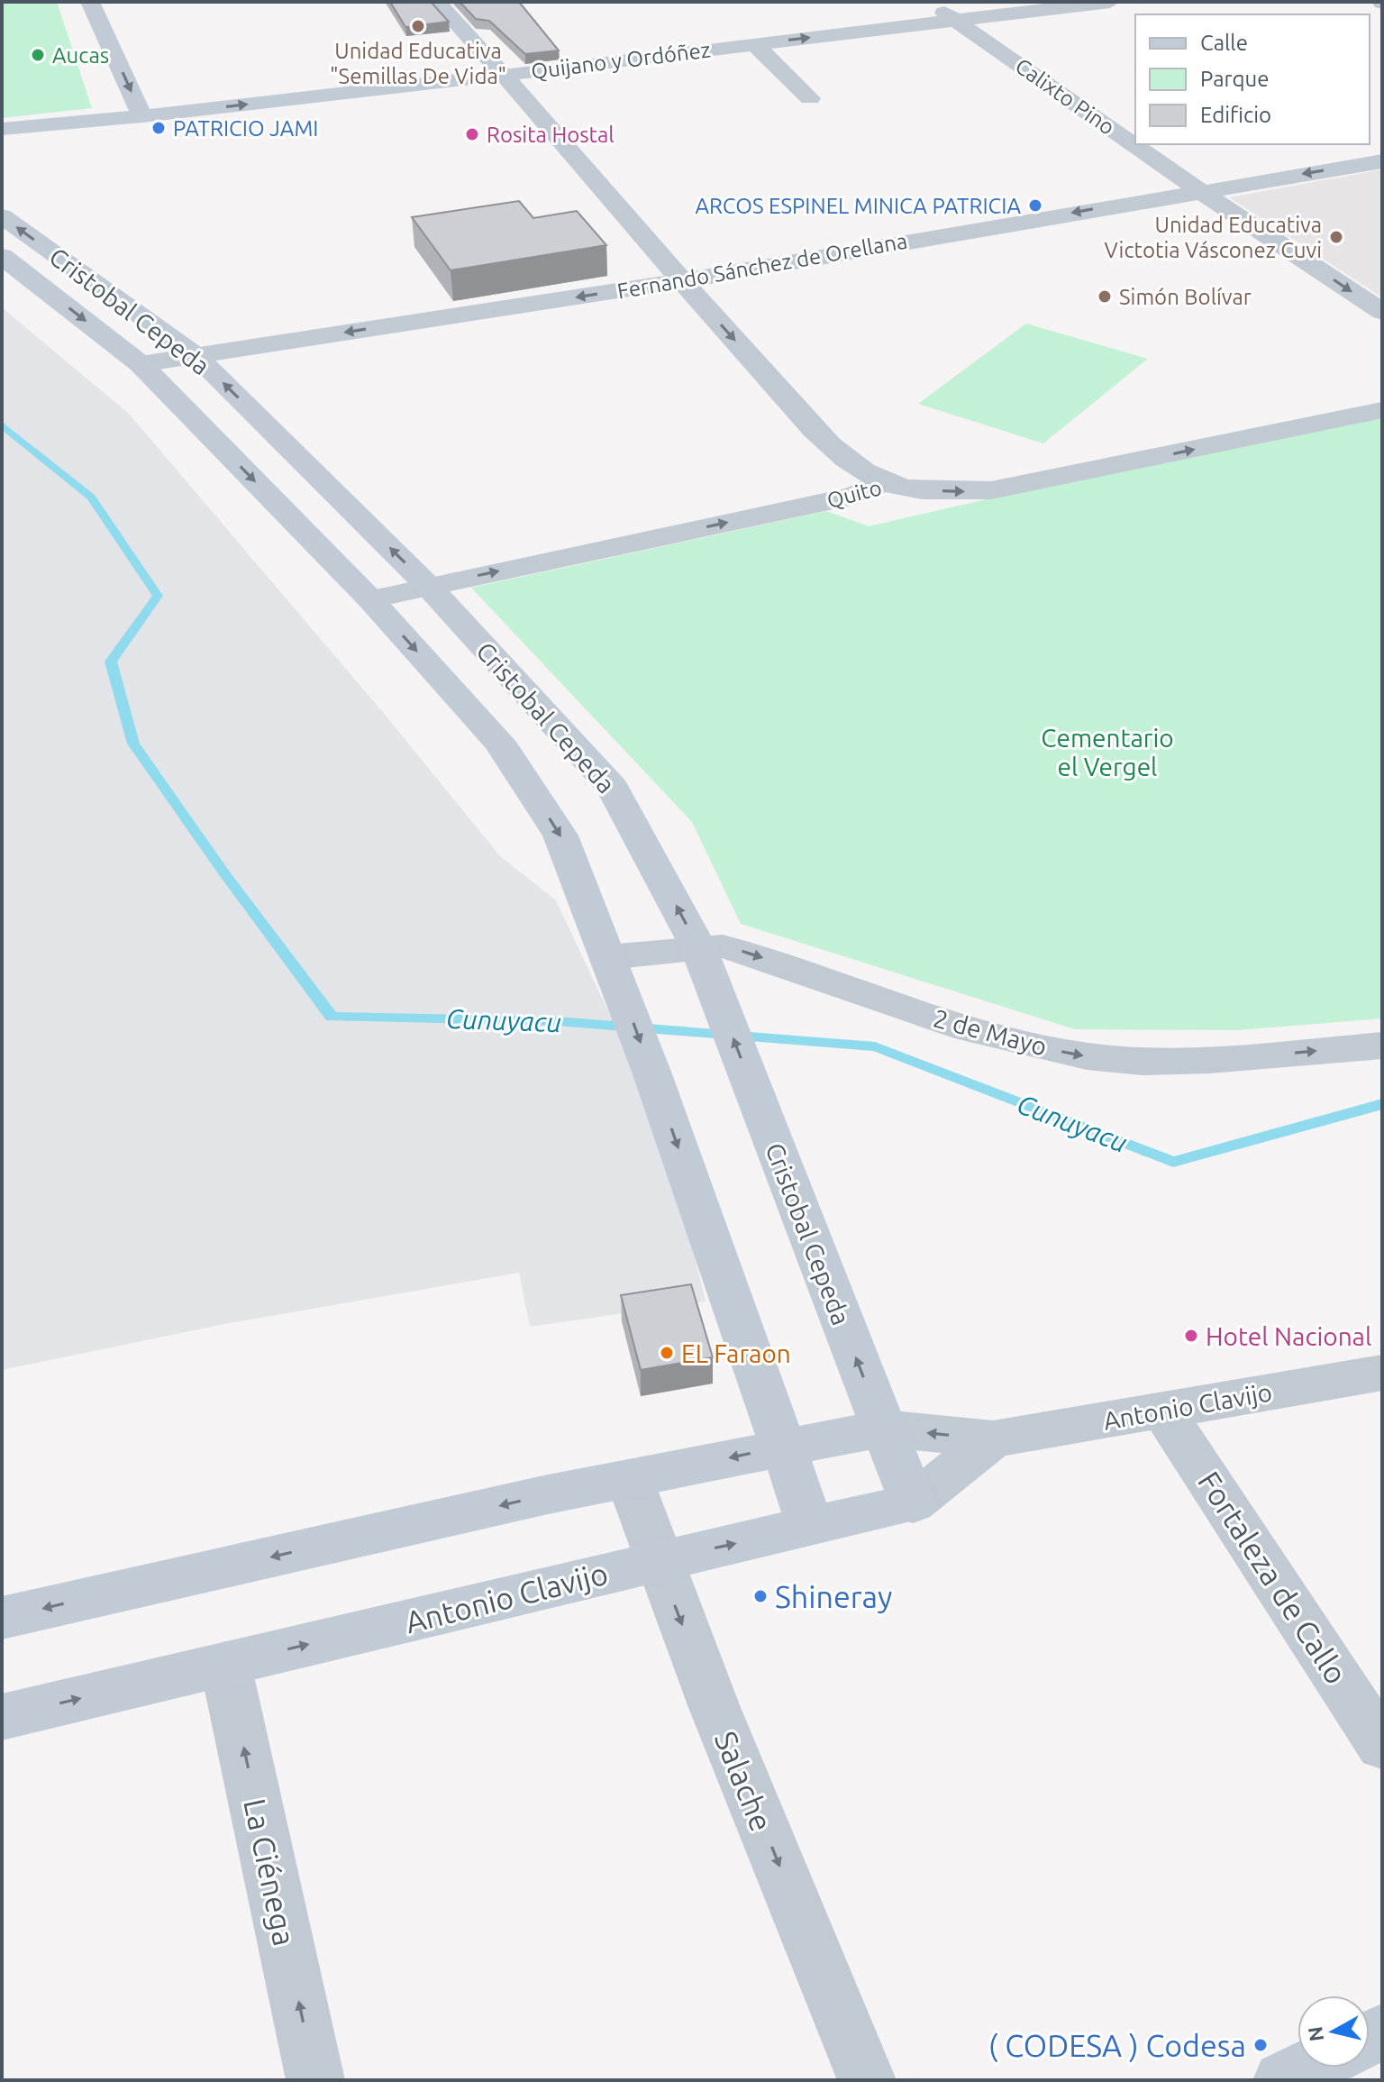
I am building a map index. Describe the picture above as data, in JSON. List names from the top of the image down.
{
  "streets": {
    "street": [
      "Quijano y Ordóñez",
      "Calixto Pino",
      "Fernando Sánchez de Orellana",
      "Cristobal Cepeda",
      "Quito",
      "2 de Mayo",
      "Antonio Clavijo",
      "Fortaleza de Callo",
      "Salache",
      "La Ciénega"
    ]
  },
  "crossings": [
    ["Quijano y Ordóñez", "Calixto Pino"],
    ["Calixto Pino", "Fernando Sánchez de Orellana"],
    ["Fernando Sánchez de Orellana", "Cristobal Cepeda"],
    ["Cristobal Cepeda", "Quito"],
    ["Cristobal Cepeda", "2 de Mayo"],
    ["Cristobal Cepeda", "Antonio Clavijo"],
    ["Antonio Clavijo", "Fortaleza de Callo"],
    ["Antonio Clavijo", "Salache"],
    ["Antonio Clavijo", "La Ciénega"]
  ],
  "one_way": [
    "Quijano y Ordóñez",
    "Calixto Pino",
    "Fernando Sánchez de Orellana",
    "Quito",
    "2 de Mayo",
    "Salache",
    "La Ciénega"
  ],
  "water": ["Cunuyacu"],
  "parks": ["Cementario el Vergel"],
  "places": [
    "Unidad Educativa \"Semillas De Vida\"",
    "Aucas",
    "PATRICIO JAMI",
    "Rosita Hostal",
    "ARCOS ESPINEL MINICA PATRICIA",
    "Unidad Educativa Victotia Vásconez Cuvi",
    "Simón Bolívar",
    "Hotel Nacional",
    "EL Faraon",
    "Shineray",
    "( CODESA ) Codesa"
  ],
  "legend": ["Calle", "Parque", "Edificio"],
  "north": "left"
}
